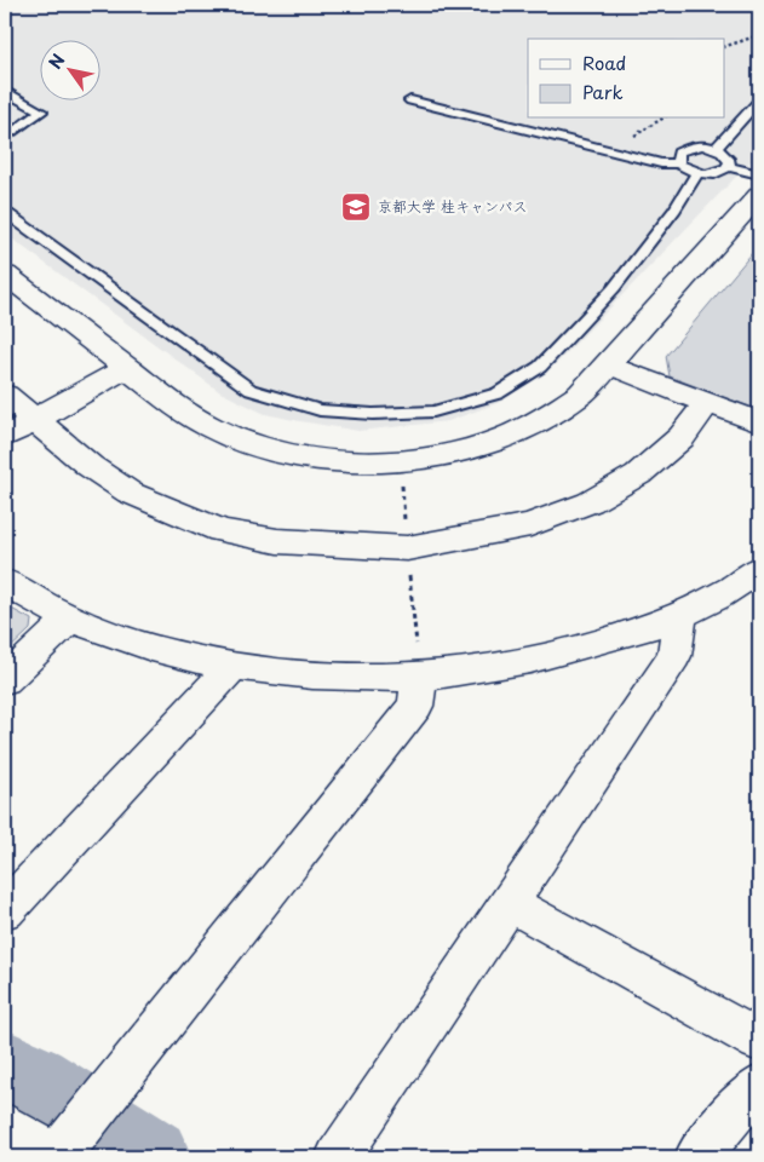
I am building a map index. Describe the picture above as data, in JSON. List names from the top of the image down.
{
  "places": {
    "school or university": ["京都大学 桂キャンパス"]
  },
  "legend": ["Road", "Park"],
  "north": "top left"
}
